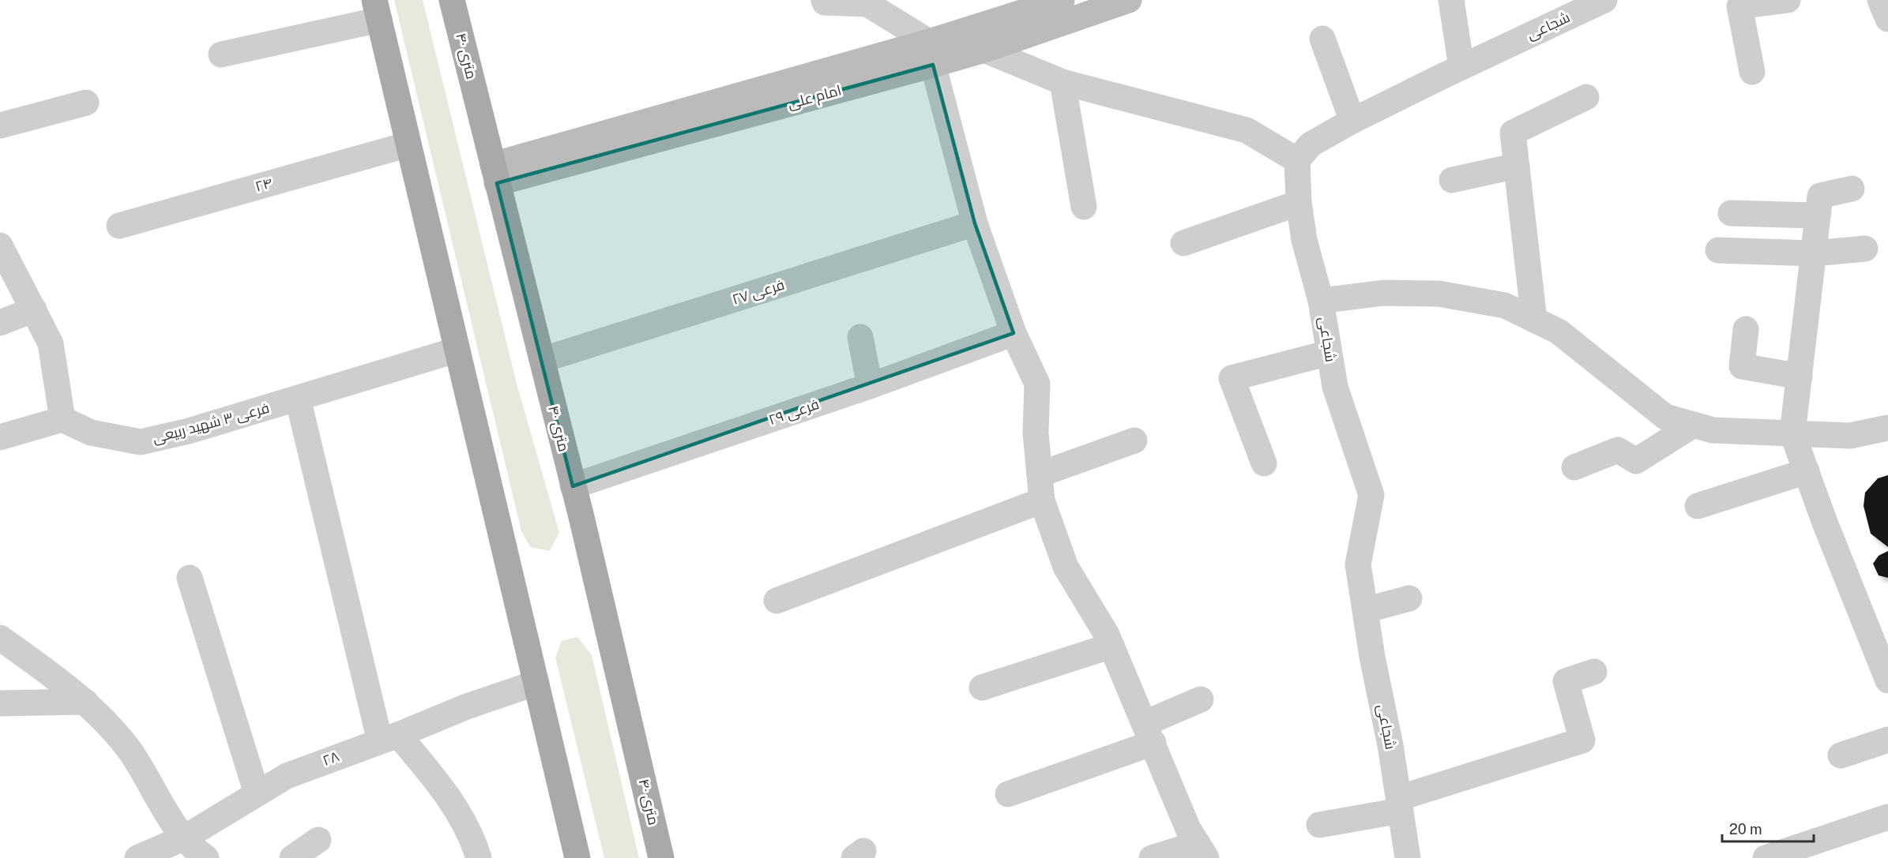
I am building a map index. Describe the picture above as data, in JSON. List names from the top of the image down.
{
  "streets": {
    "main road": ["۴۰ متری", "امام علی"],
    "street": [
      "شجاعی",
      "۲۴",
      "فرعی ۲۷",
      "فرعی ۲۹",
      "فرعی ۳ شهید ربیعی",
      "۲۸"
    ]
  },
  "crossings": [
    ["۴۰ متری", "امام علی"],
    ["۴۰ متری", "فرعی ۲۷"],
    ["۴۰ متری", "فرعی ۲۹"]
  ],
  "scale_bar": "20 m"
}
